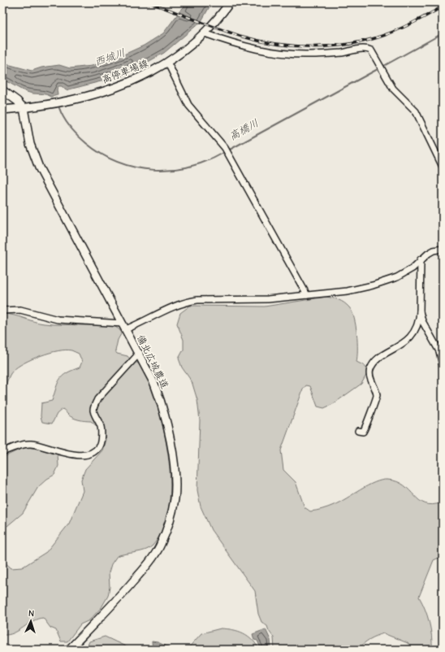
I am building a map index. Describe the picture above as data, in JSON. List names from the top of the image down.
{
  "streets": {
    "street": ["高停車場線", "備北広域農道"]
  },
  "crossings": [
    ["高停車場線", "備北広域農道"]
  ],
  "water": ["西城川", "高橋川"],
  "north": "top"
}
